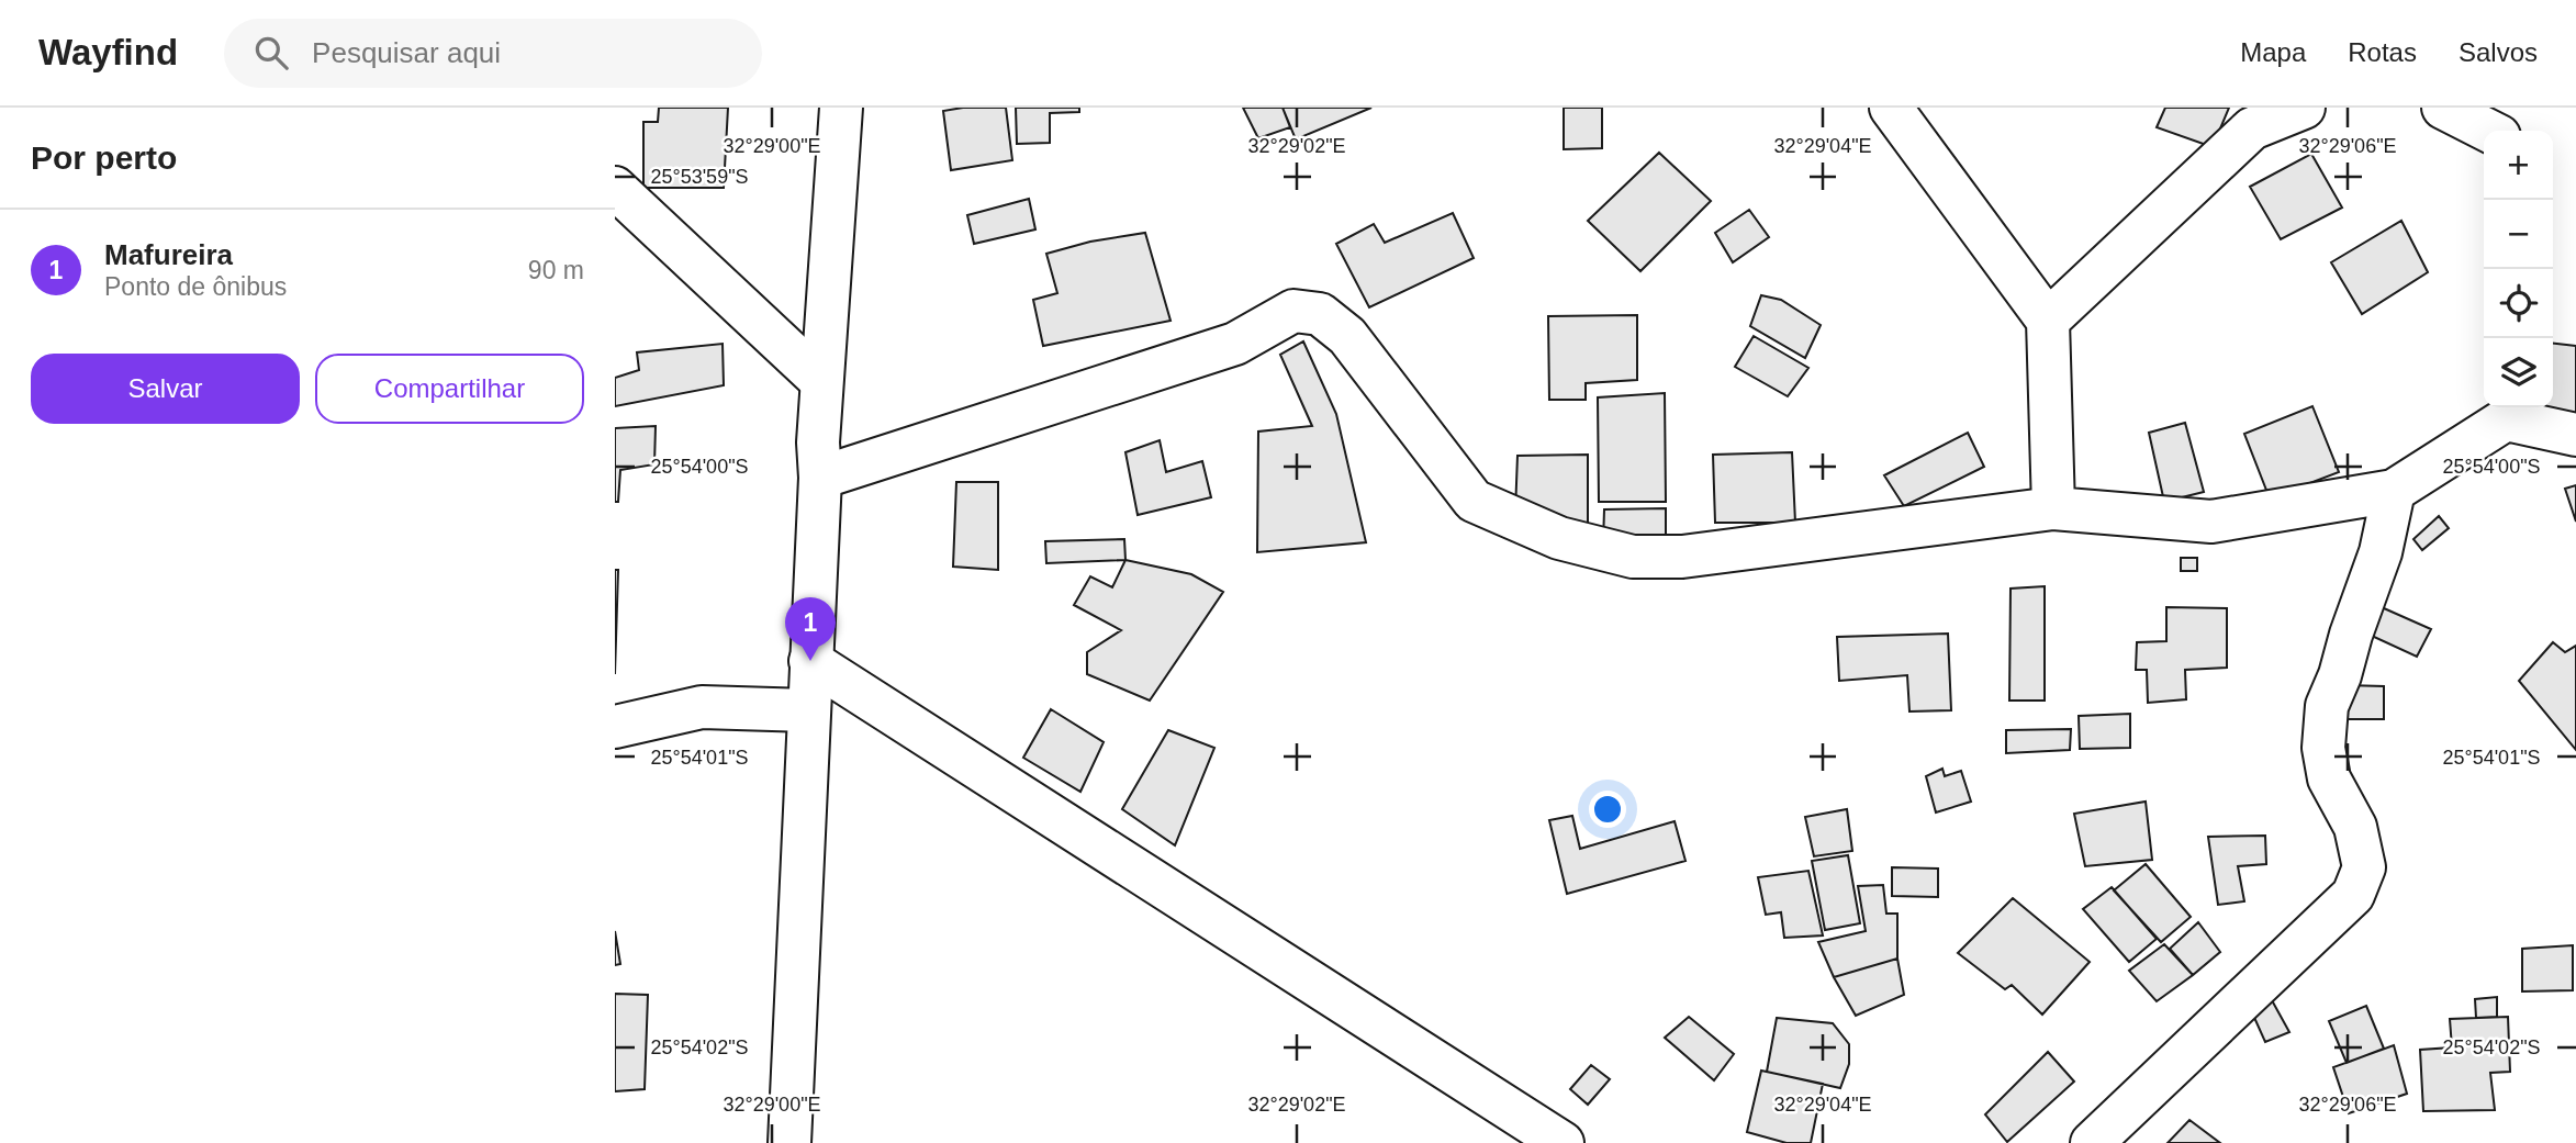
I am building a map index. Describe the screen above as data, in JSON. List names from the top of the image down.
{
  "page": {
    "header": "Wayfind",
    "search": "Pesquisar aqui",
    "nav": ["Mapa", "Rotas", "Salvos"],
    "heading": "Por perto",
    "map_buttons": ["+", "−"],
    "list": [
      {
        "mark": "1",
        "name": "Mafureira",
        "note": "Ponto de ônibus",
        "value": "90 m"
      }
    ],
    "buttons": ["Salvar", "Compartilhar"],
    "pins": "1"
  },
  "coordinates": [
    "32°29'00\"E",
    "32°29'02\"E",
    "32°29'04\"E",
    "32°29'06\"E",
    "25°53'59\"S",
    "25°54'00\"S",
    "25°54'01\"S",
    "25°54'02\"S"
  ]
}
